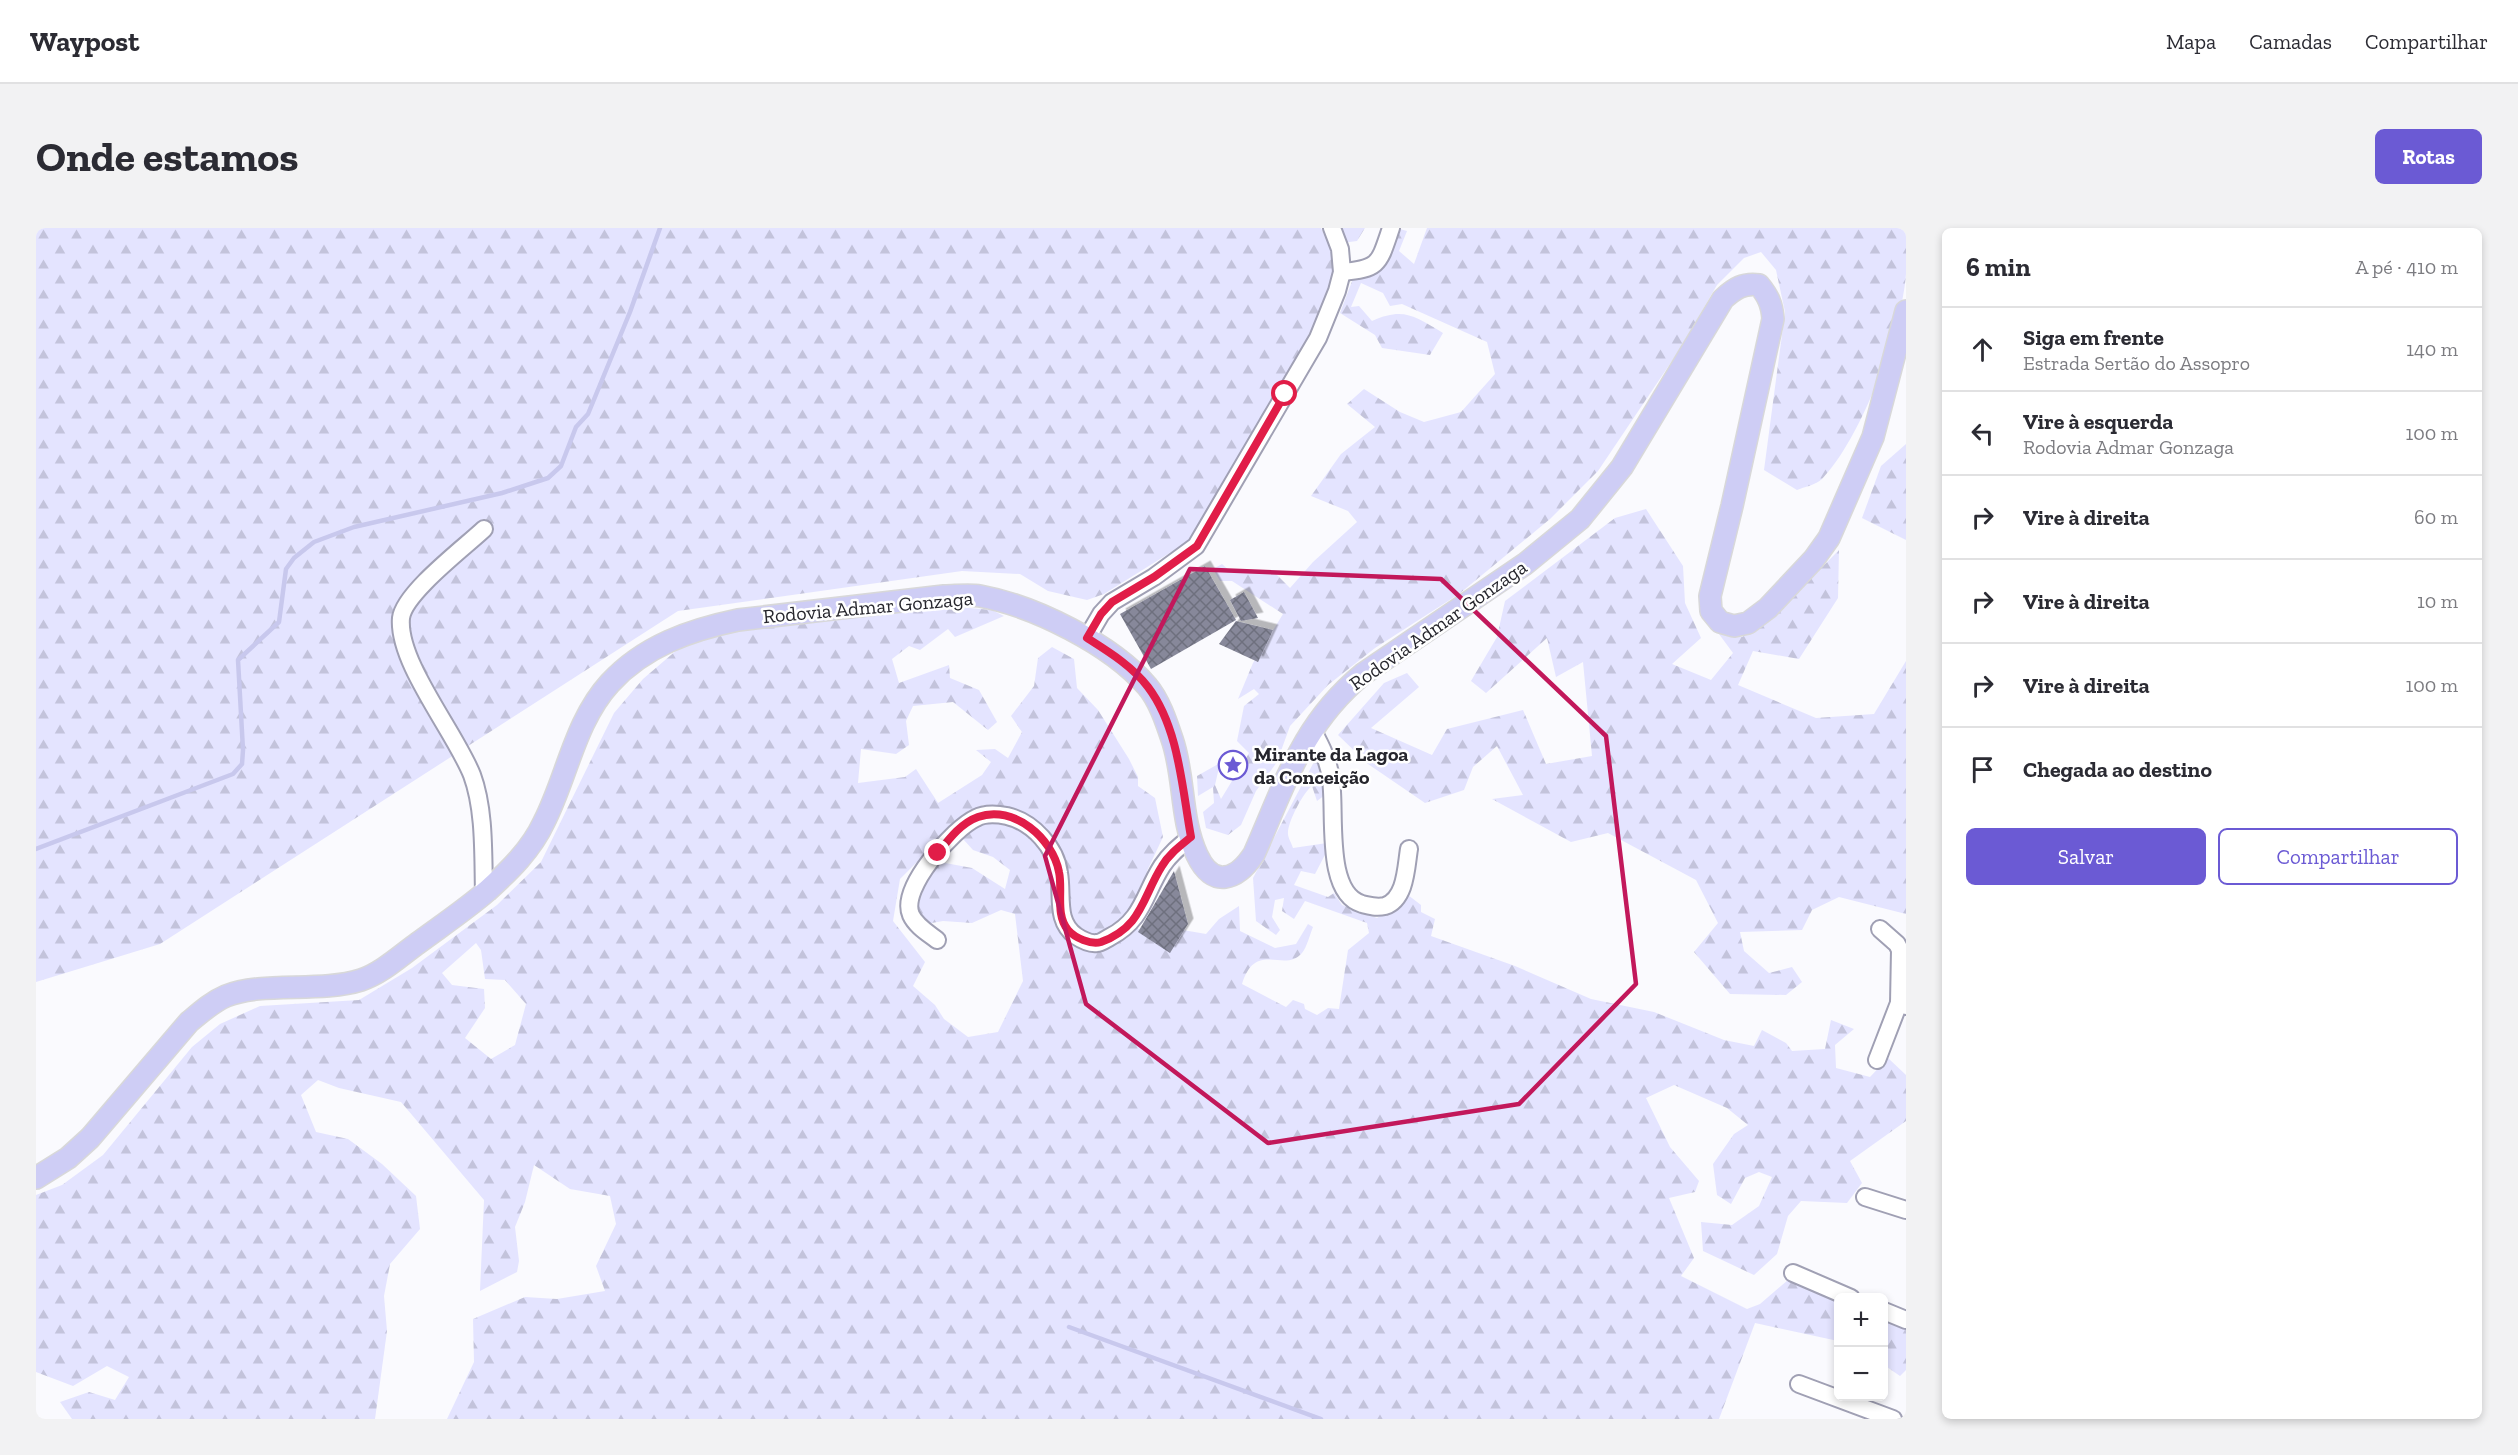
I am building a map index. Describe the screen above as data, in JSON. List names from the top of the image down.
{
  "streets": {
    "main road": ["Rodovia Admar Gonzaga"]
  },
  "places": {
    "place": ["Mirante da Lagoa da Conceição"]
  },
  "page": {
    "header": "Waypost",
    "nav": ["Mapa", "Camadas", "Compartilhar"],
    "buttons": [
      "Rotas",
      ["Salvar", "Compartilhar"]
    ],
    "title": "Onde estamos",
    "heading": ["6 min", "A pé · 410 m"],
    "list": [
      ["Siga em frente", "Estrada Sertão do Assopro", "140 m"],
      ["Vire à esquerda", "Rodovia Admar Gonzaga", "100 m"],
      ["Vire à direita", "60 m"],
      ["Vire à direita", "10 m"],
      ["Vire à direita", "100 m"],
      "Chegada ao destino"
    ],
    "map_buttons": ["+", "−"]
  }
}
